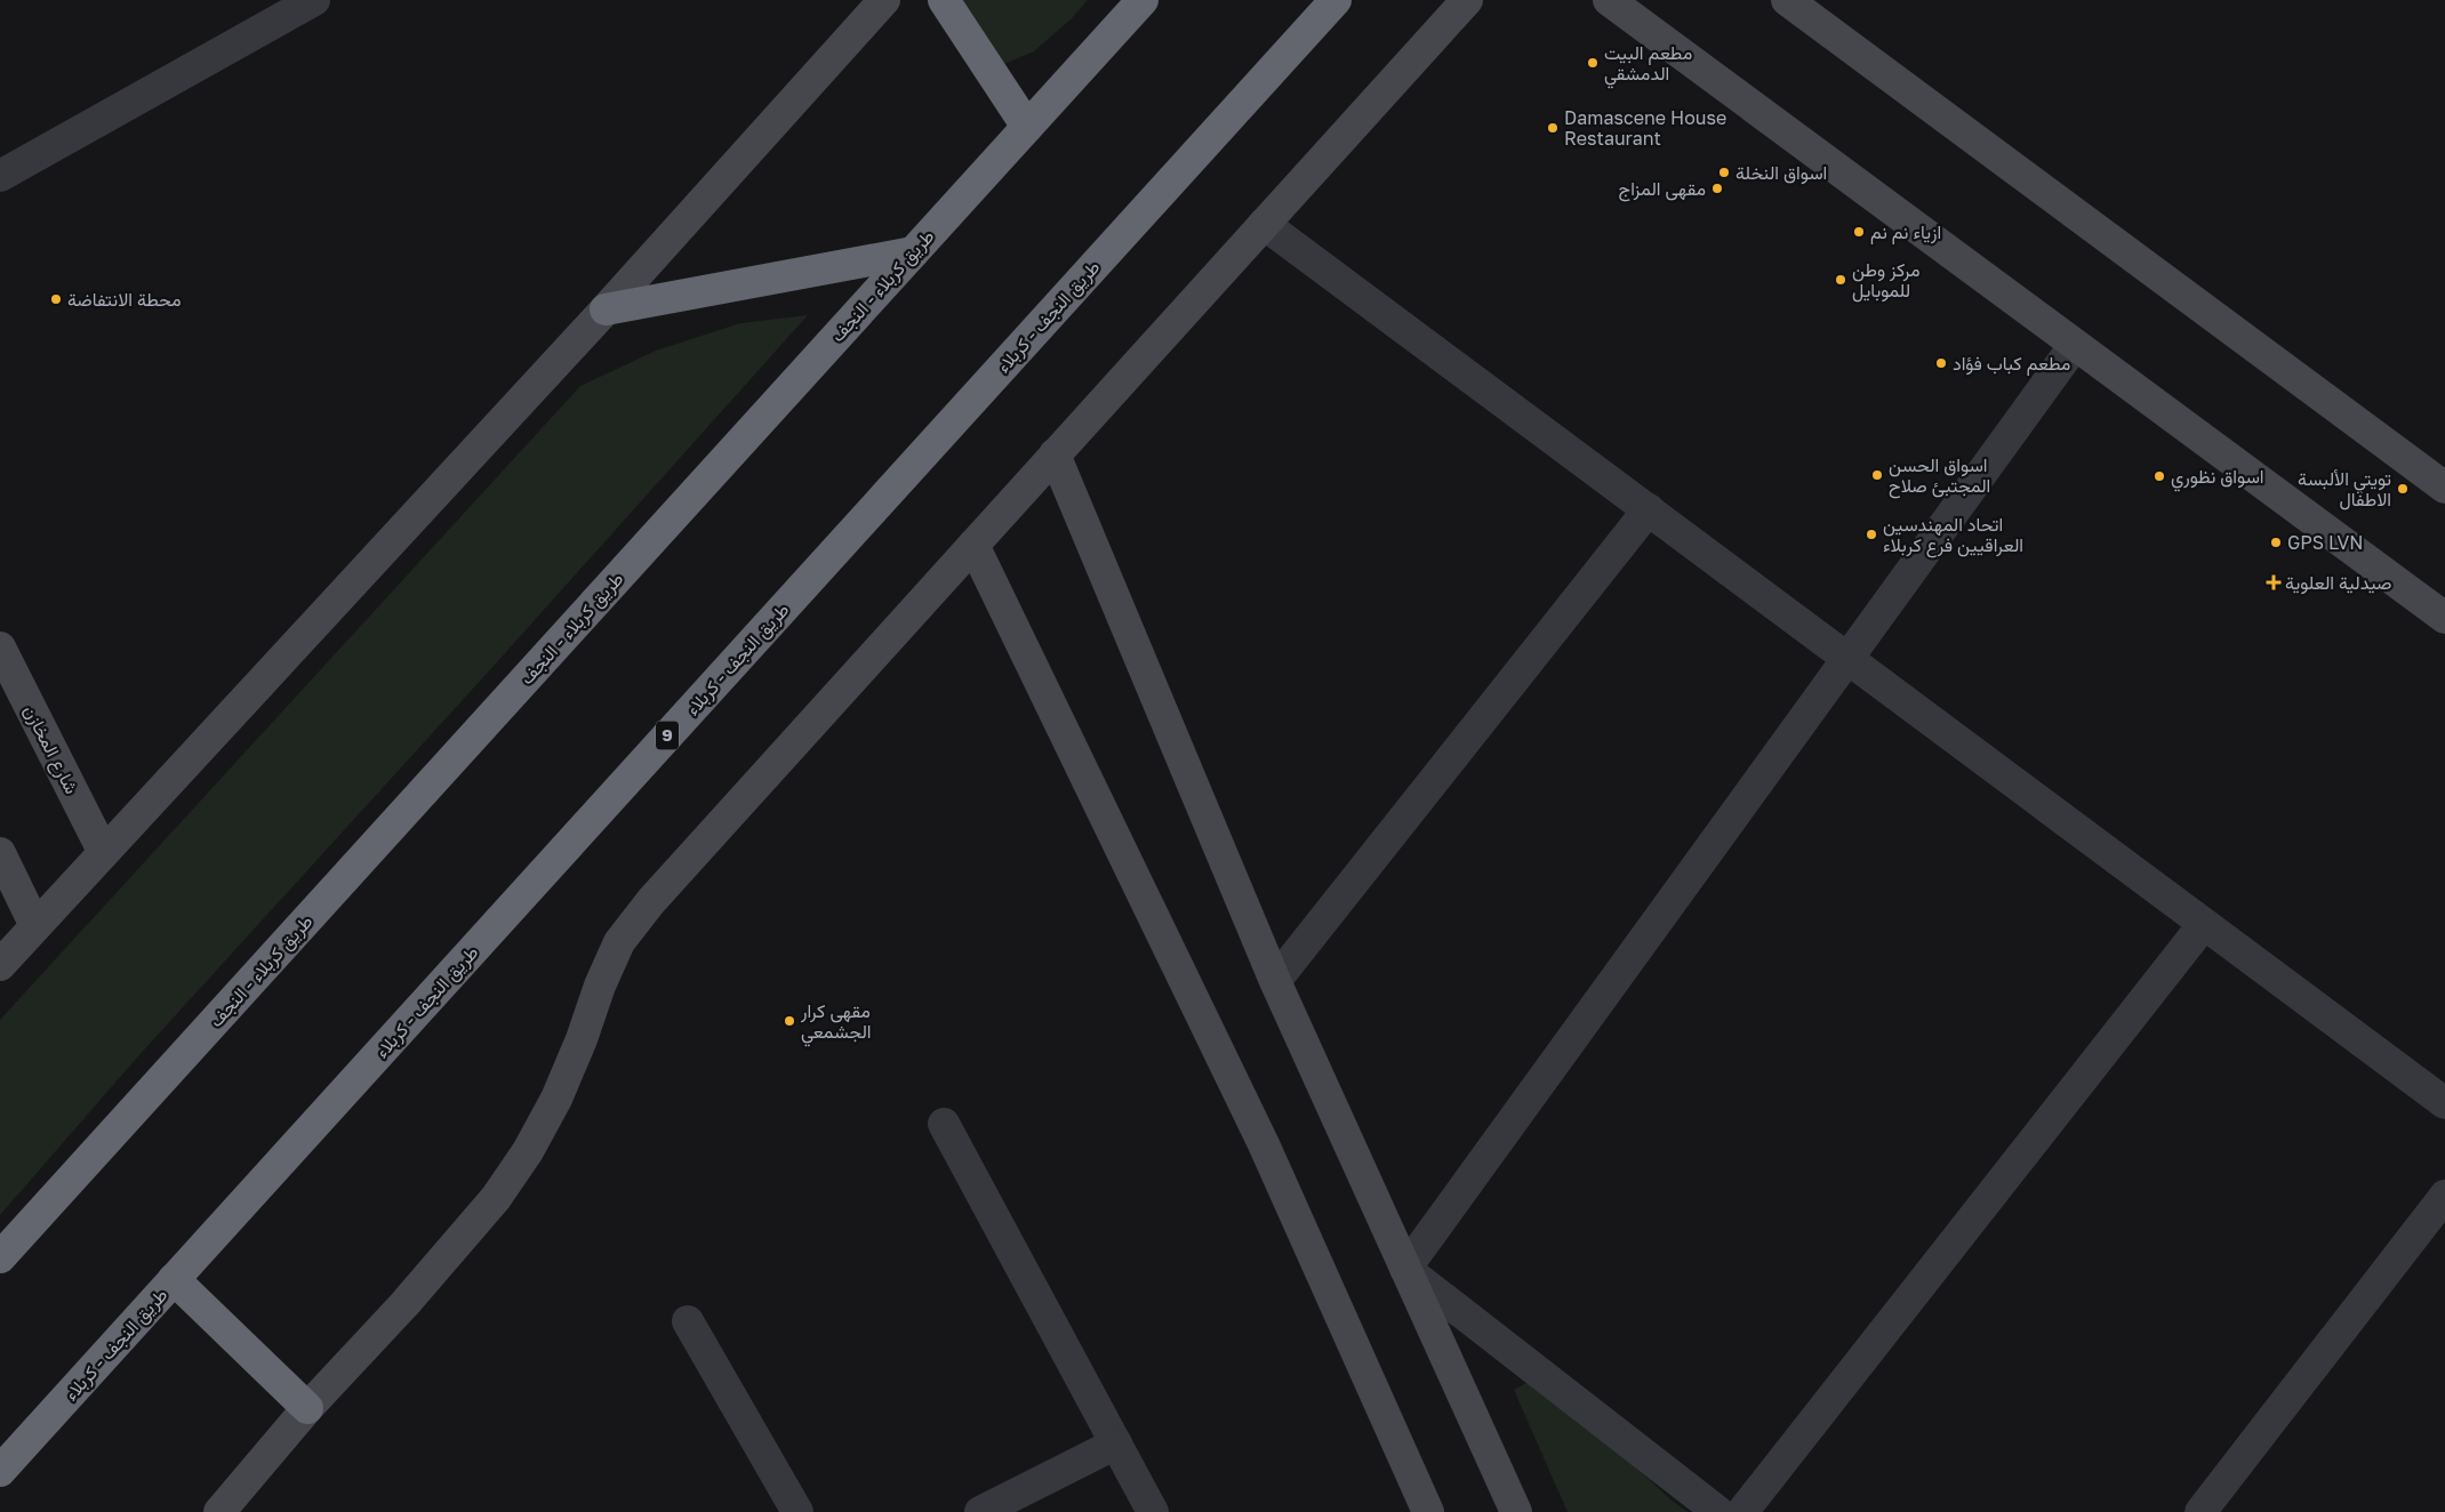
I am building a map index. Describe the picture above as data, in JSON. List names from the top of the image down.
{
  "streets": {
    "highway": ["طريق كربلاء - النجف", "طريق النجف - كربلاء", "9"],
    "street": ["شارع المخازن"]
  },
  "places": {
    "other": [
      "مطعم البيت الدمشقي",
      "Damascene House Restaurant",
      "اسواق النخلة",
      "مقهى المزاج",
      "ازياء نم نم",
      "مركز وطن للموبايل",
      "محطة الانتفاضة",
      "مطعم كباب فؤاد",
      "اسواق الحسن المجتبئ صلاح",
      "اسواق نظوري",
      "تويتي الألبسة الاطفال",
      "اتحاد المهندسين العراقيين فرع كربلاء",
      "GPS LVN",
      "مقهى كرار الجشمعي"
    ],
    "health": ["صيدلية العلوية"]
  }
}
